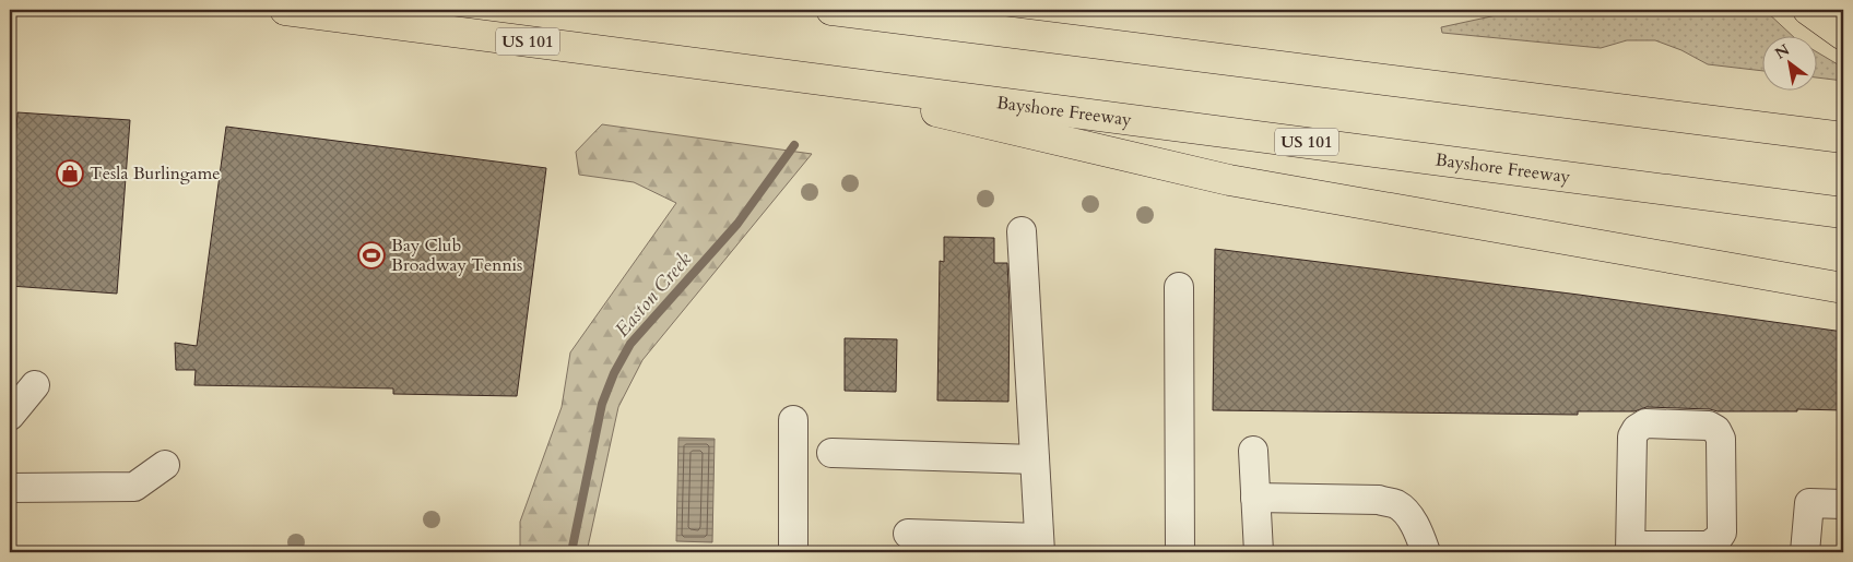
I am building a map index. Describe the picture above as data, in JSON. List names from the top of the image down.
{
  "streets": {
    "highway": ["US 101", "Bayshore Freeway"]
  },
  "water": ["Easton Creek"],
  "places": {
    "shop": ["Tesla Burlingame"],
    "sports": ["Bay Club Broadway Tennis"]
  },
  "north": "top left"
}
